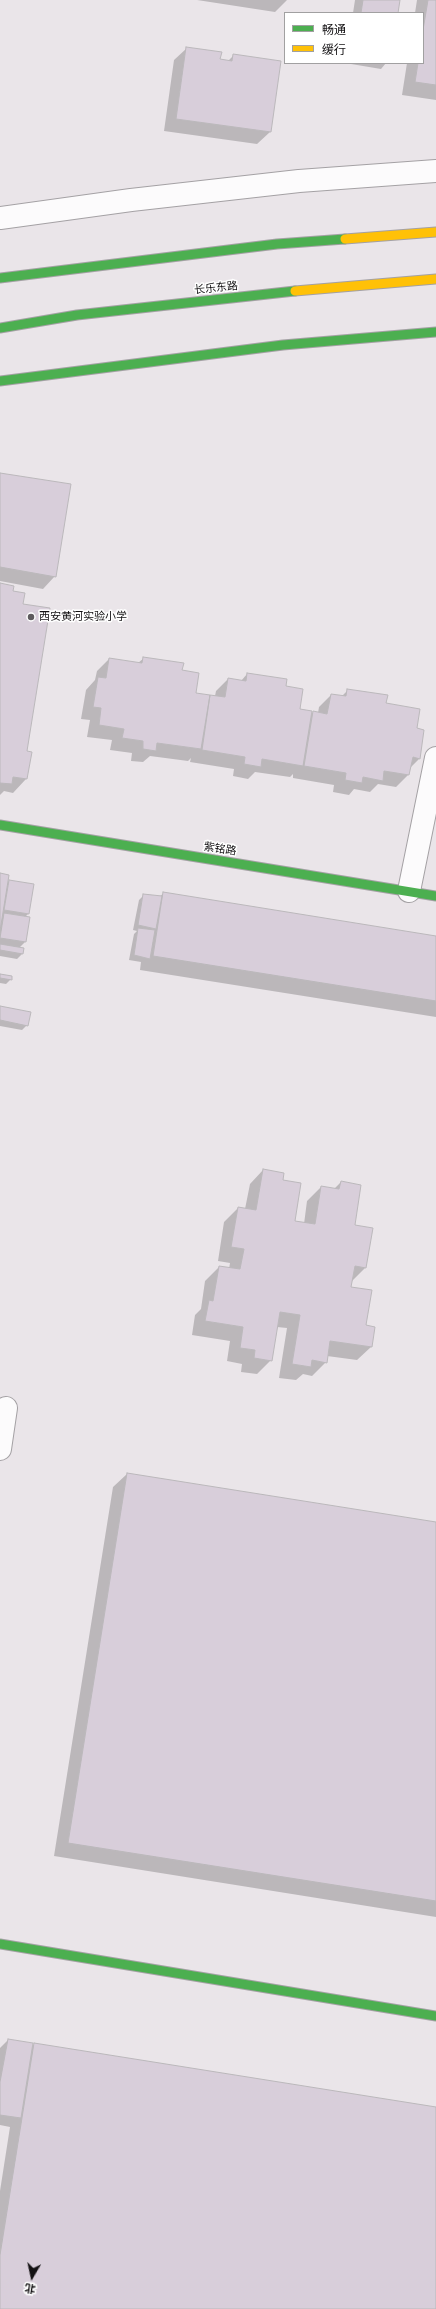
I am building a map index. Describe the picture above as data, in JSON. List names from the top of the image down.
{
  "streets": {
    "street": ["长乐东路", "紫铭路"]
  },
  "places": ["西安黄河实验小学"],
  "legend": ["畅通", "缓行"],
  "north": "bottom"
}
